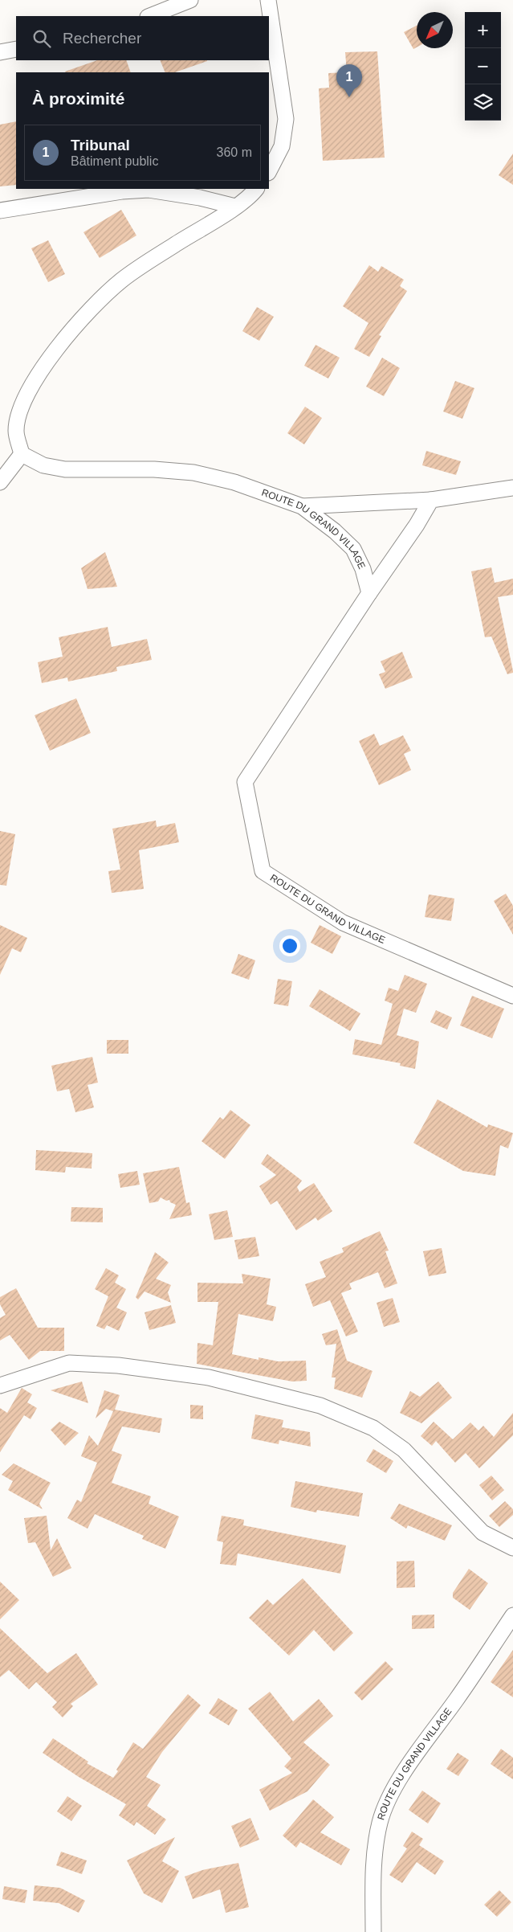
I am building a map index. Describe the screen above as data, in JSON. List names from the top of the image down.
{
  "streets": {
    "street": ["ROUTE DU GRAND VILLAGE"]
  },
  "north": "bottom left",
  "page": {
    "map_buttons": ["+", "−"],
    "search": "Rechercher",
    "pins": "1",
    "heading": "À proximité",
    "list": [
      {
        "mark": "1",
        "name": "Tribunal",
        "note": "Bâtiment public",
        "value": "360 m"
      }
    ]
  }
}
